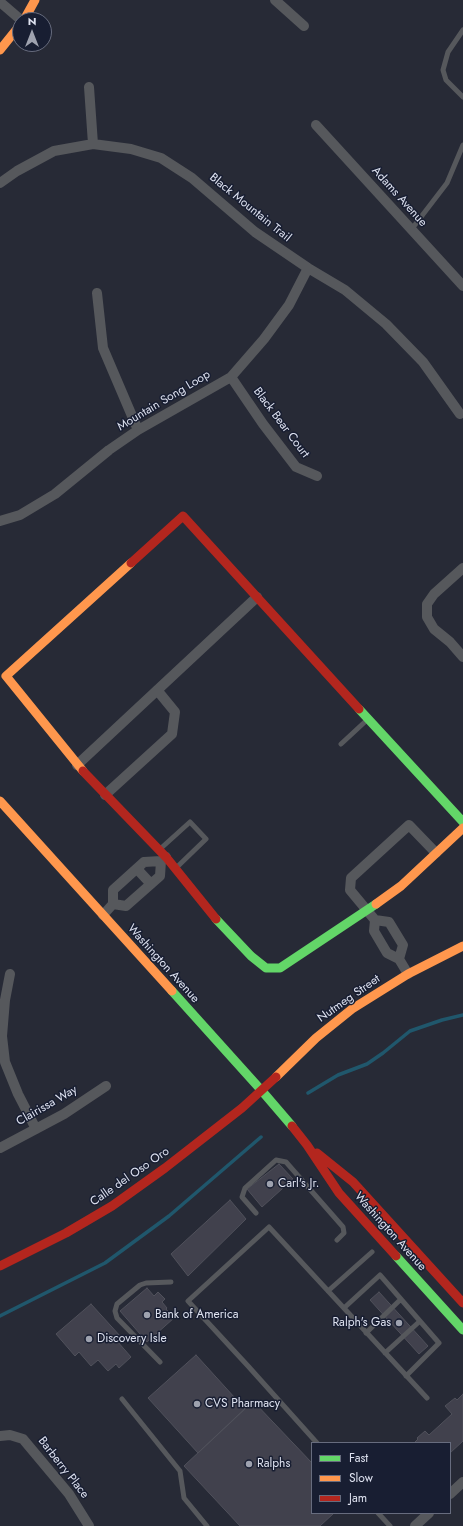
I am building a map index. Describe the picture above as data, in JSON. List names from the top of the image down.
{
  "streets": {
    "main road": ["Washington Avenue", "Nutmeg Street", "Calle del Oso Oro"],
    "street": [
      "Adams Avenue",
      "Black Mountain Trail",
      "Mountain Song Loop",
      "Black Bear Court",
      "Clairissa Way",
      "Barberry Place"
    ]
  },
  "crossings": [
    ["Black Mountain Trail", "Mountain Song Loop"],
    ["Mountain Song Loop", "Black Bear Court"],
    ["Washington Avenue", "Nutmeg Street"],
    ["Washington Avenue", "Calle del Oso Oro"],
    ["Nutmeg Street", "Calle del Oso Oro"]
  ],
  "places": [
    "Carl's Jr.",
    "Bank of America",
    "Ralph's Gas",
    "Discovery Isle",
    "CVS Pharmacy",
    "Ralphs"
  ],
  "legend": ["Fast", "Slow", "Jam"],
  "north": "top"
}
